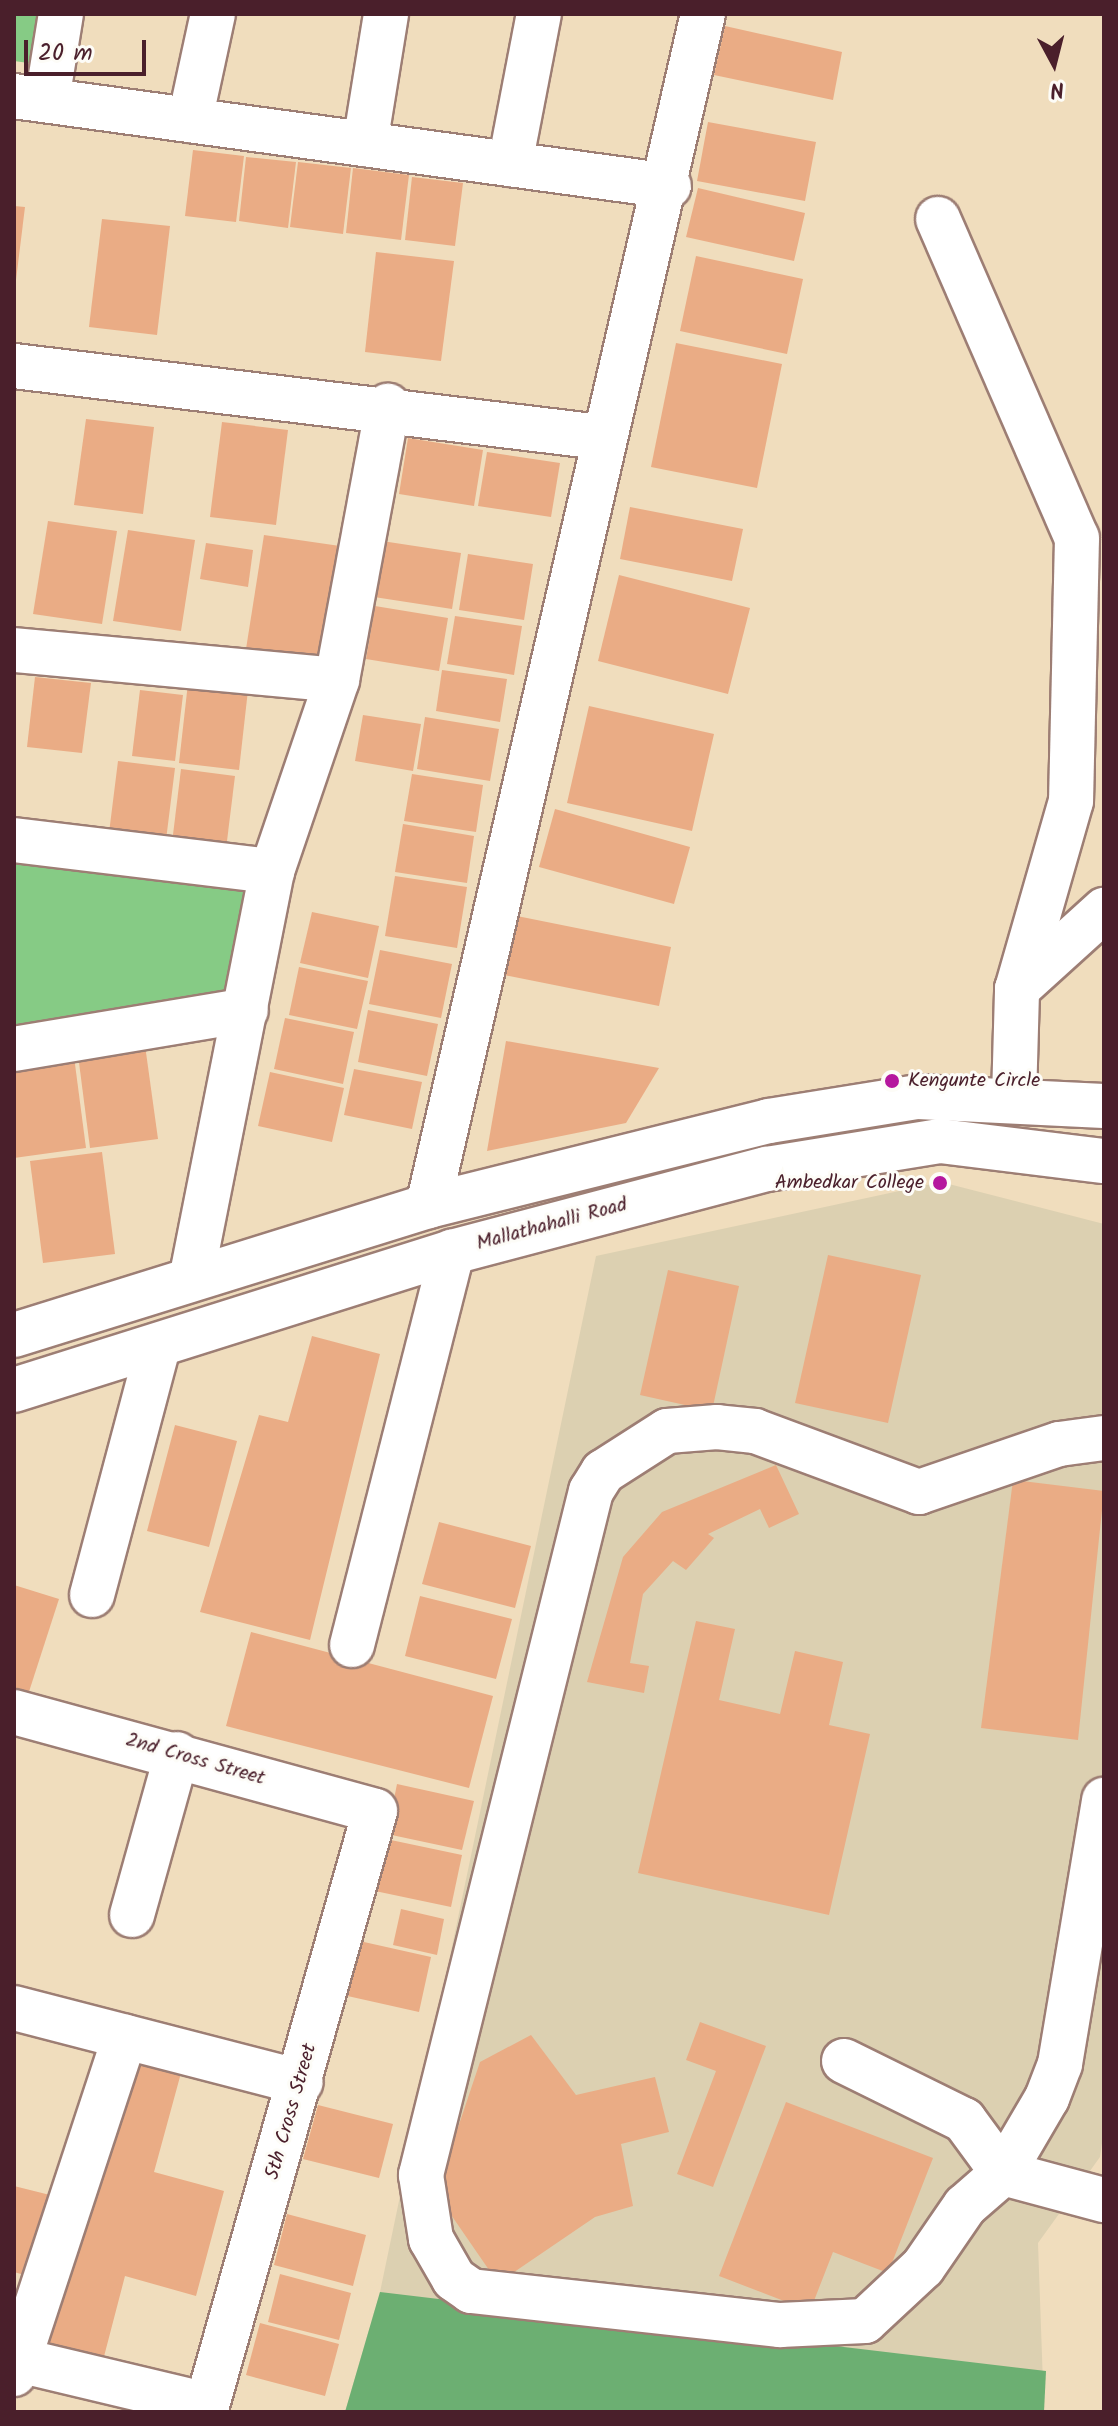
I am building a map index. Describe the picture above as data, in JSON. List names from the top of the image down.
{
  "streets": {
    "street": ["Mallathahalli Road", "2nd Cross Street", "5th Cross Street"]
  },
  "crossings": [
    ["2nd Cross Street", "5th Cross Street"]
  ],
  "places": ["Kengunte Circle", "Ambedkar College"],
  "scale_bar": "20 m",
  "north": "bottom"
}
